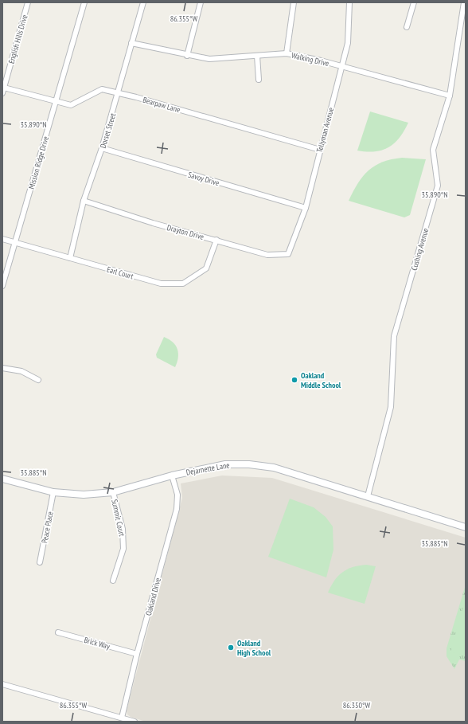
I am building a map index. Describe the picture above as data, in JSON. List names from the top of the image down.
{
  "streets": {
    "main road": ["Dejarnette Lane"],
    "street": [
      "English Hills Drive",
      "Walking Drive",
      "Bearpaw Lane",
      "Tellyman Avenue",
      "Dorset Street",
      "Mission Ridge Drive",
      "Savoy Drive",
      "Drayton Drive",
      "Cushing Avenue",
      "Earl Court",
      "Summit Court",
      "Peace Place",
      "Oakland Drive",
      "Brick Way"
    ]
  },
  "crossings": [
    ["English Hills Drive", "Bearpaw Lane"],
    ["Walking Drive", "Tellyman Avenue"],
    ["Walking Drive", "Dorset Street"],
    ["Walking Drive", "Cushing Avenue"],
    ["Bearpaw Lane", "Tellyman Avenue"],
    ["Bearpaw Lane", "Dorset Street"],
    ["Bearpaw Lane", "Mission Ridge Drive"],
    ["Tellyman Avenue", "Savoy Drive"],
    ["Tellyman Avenue", "Drayton Drive"],
    ["Dorset Street", "Savoy Drive"],
    ["Dorset Street", "Drayton Drive"],
    ["Dorset Street", "Earl Court"],
    ["Mission Ridge Drive", "Earl Court"],
    ["Drayton Drive", "Earl Court"],
    ["Cushing Avenue", "Dejarnette Lane"],
    ["Dejarnette Lane", "Summit Court"],
    ["Dejarnette Lane", "Peace Place"],
    ["Dejarnette Lane", "Oakland Drive"],
    ["Oakland Drive", "Brick Way"]
  ],
  "places": ["Oakland Middle School", "Oakland High School"],
  "coordinates": [
    "86.355°W",
    "35.890°N",
    "35.885°N",
    "86.350°W"
  ]
}
